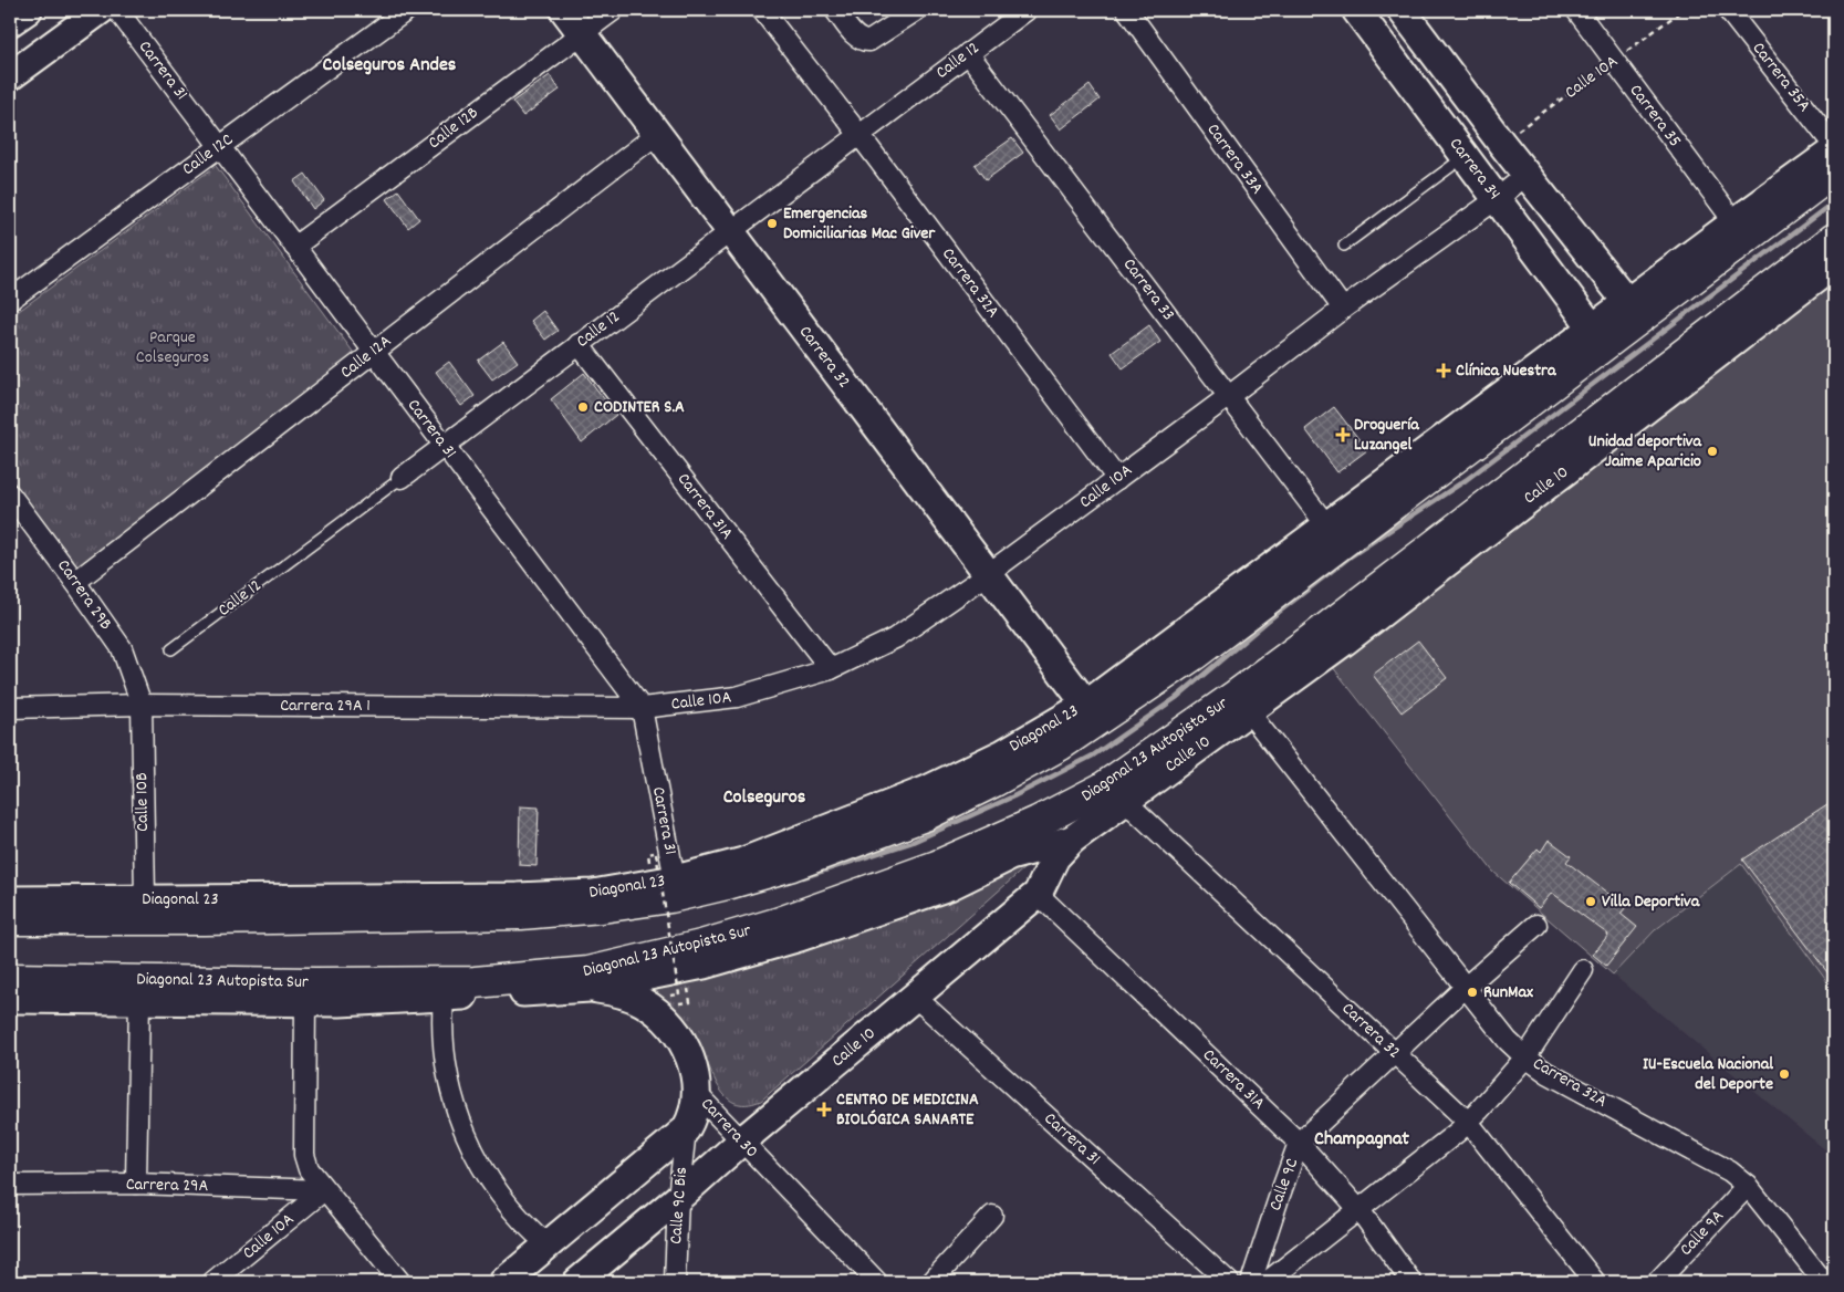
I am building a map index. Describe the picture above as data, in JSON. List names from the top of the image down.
{
  "streets": {
    "main road": ["Calle 10", "Diagonal 23 Autopista Sur"],
    "street": [
      "Calle 12",
      "Carrera 31",
      "Calle 10A",
      "Carrera 35A",
      "Carrera 35",
      "Calle 12B",
      "Calle 12C",
      "Carrera 33A",
      "Carrera 34",
      "Carrera 32A",
      "Carrera 33",
      "Calle 12A",
      "Carrera 32",
      "Carrera 31A",
      "Carrera 29B",
      "Carrera 29A 1",
      "Diagonal 23",
      "Calle 10B",
      "Carrera 30",
      "Calle 9C",
      "Carrera 29A",
      "Calle 9C Bis",
      "Calle 9A"
    ]
  },
  "crossings": [
    ["Calle 12", "Carrera 31"],
    ["Calle 12", "Carrera 32A"],
    ["Calle 12", "Carrera 33"],
    ["Calle 12", "Carrera 32"],
    ["Calle 12", "Carrera 31A"],
    ["Carrera 31", "Calle 10A"],
    ["Carrera 31", "Calle 12B"],
    ["Carrera 31", "Calle 12C"],
    ["Carrera 31", "Calle 12A"],
    ["Carrera 31", "Calle 10"],
    ["Carrera 31", "Carrera 29A 1"],
    ["Carrera 31", "Diagonal 23"],
    ["Calle 10A", "Carrera 35"],
    ["Calle 10A", "Carrera 33A"],
    ["Calle 10A", "Carrera 34"],
    ["Calle 10A", "Carrera 32A"],
    ["Calle 10A", "Carrera 33"],
    ["Calle 10A", "Carrera 32"],
    ["Calle 10A", "Carrera 31A"],
    ["Calle 10A", "Carrera 29A 1"],
    ["Calle 10A", "Carrera 29A"],
    ["Calle 12B", "Carrera 32"],
    ["Carrera 32A", "Calle 10"],
    ["Carrera 32A", "Diagonal 23 Autopista Sur"],
    ["Carrera 32A", "Calle 9C"],
    ["Carrera 32A", "Calle 9A"],
    ["Calle 12A", "Carrera 32"],
    ["Calle 12A", "Carrera 29B"],
    ["Carrera 32", "Calle 10"],
    ["Carrera 32", "Diagonal 23"],
    ["Carrera 32", "Calle 9C"],
    ["Calle 10", "Carrera 31A"],
    ["Calle 10", "Diagonal 23 Autopista Sur"],
    ["Calle 10", "Carrera 30"],
    ["Calle 10", "Calle 9C Bis"],
    ["Carrera 31A", "Calle 9C"],
    ["Carrera 29B", "Carrera 29A 1"],
    ["Carrera 29B", "Calle 10B"],
    ["Carrera 29A 1", "Calle 10B"],
    ["Diagonal 23", "Calle 10B"]
  ],
  "districts": ["Colseguros Andes", "Colseguros", "Champagnat"],
  "parks": ["Parque Colseguros"],
  "places": {
    "other": [
      "Emergencias Domiciliarias Mac Giver",
      "CODINTER S.A",
      "Unidad deportiva Jaime Aparicio",
      "Villa Deportiva",
      "RunMax",
      "IU-Escuela Nacional del Deporte"
    ],
    "health": ["Clínica Nuestra", "Droguería Luzangel", "CENTRO DE MEDICINA BIOLÓGICA SANARTE"]
  }
}
